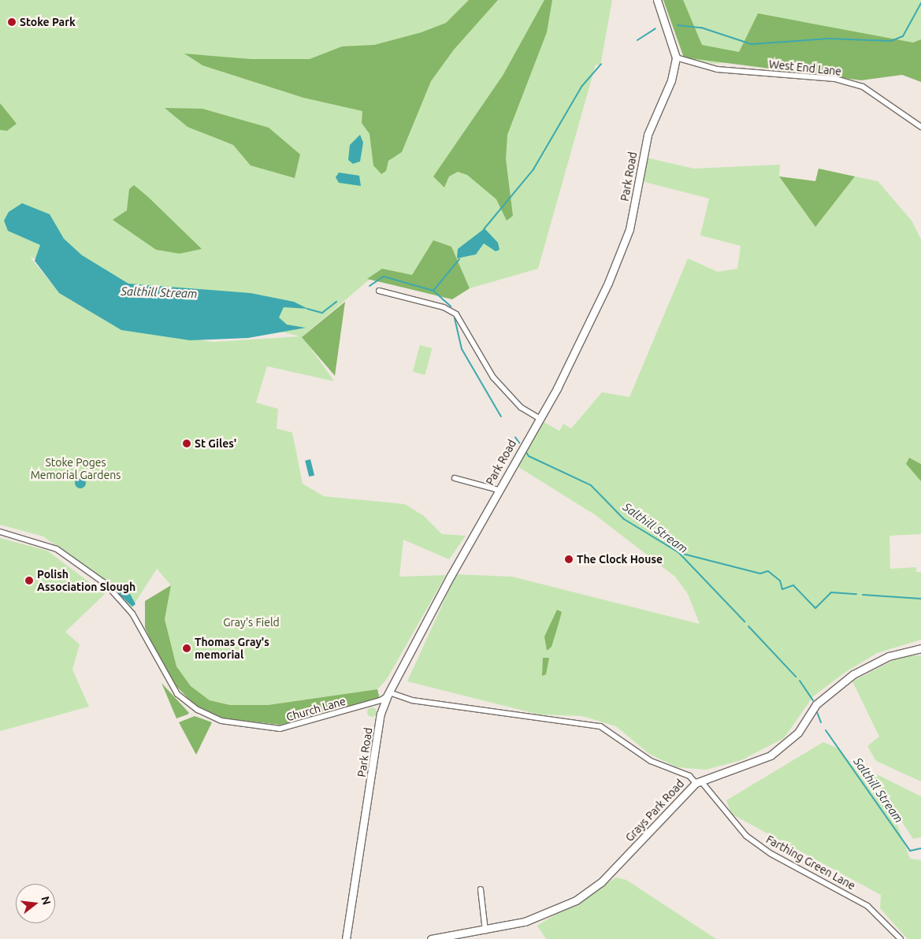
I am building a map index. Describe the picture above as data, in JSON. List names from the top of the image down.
{
  "streets": {
    "main road": ["Park Road", "Grays Park Road"],
    "street": ["West End Lane", "Church Lane", "Farthing Green Lane"]
  },
  "crossings": [
    ["West End Lane", "Park Road"],
    ["Park Road", "Church Lane"],
    ["Grays Park Road", "Farthing Green Lane"]
  ],
  "water": ["Salthill Stream"],
  "parks": ["Stoke Poges Memorial Gardens", "Gray's Field"],
  "places": [
    "Stoke Park",
    "St Giles'",
    "The Clock House",
    "Polish Association Slough",
    "Thomas Gray's memorial"
  ],
  "north": "right"
}
